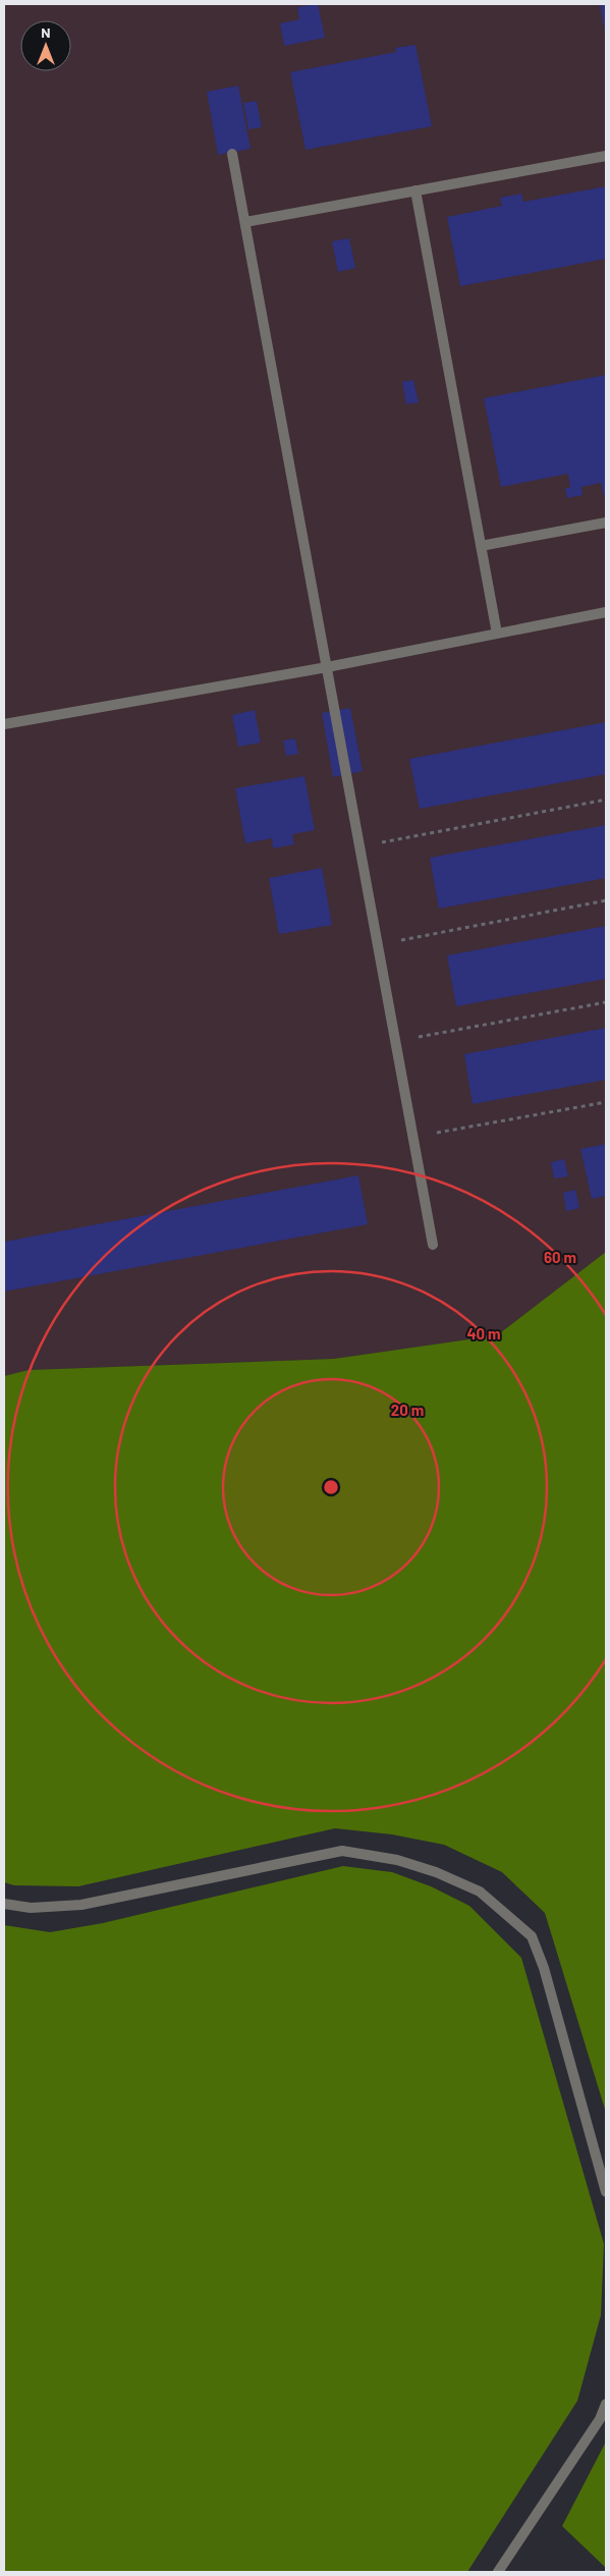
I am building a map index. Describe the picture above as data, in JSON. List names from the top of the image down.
{
  "north": "top",
  "rings": ["60 m", "40 m", "20 m"]
}
